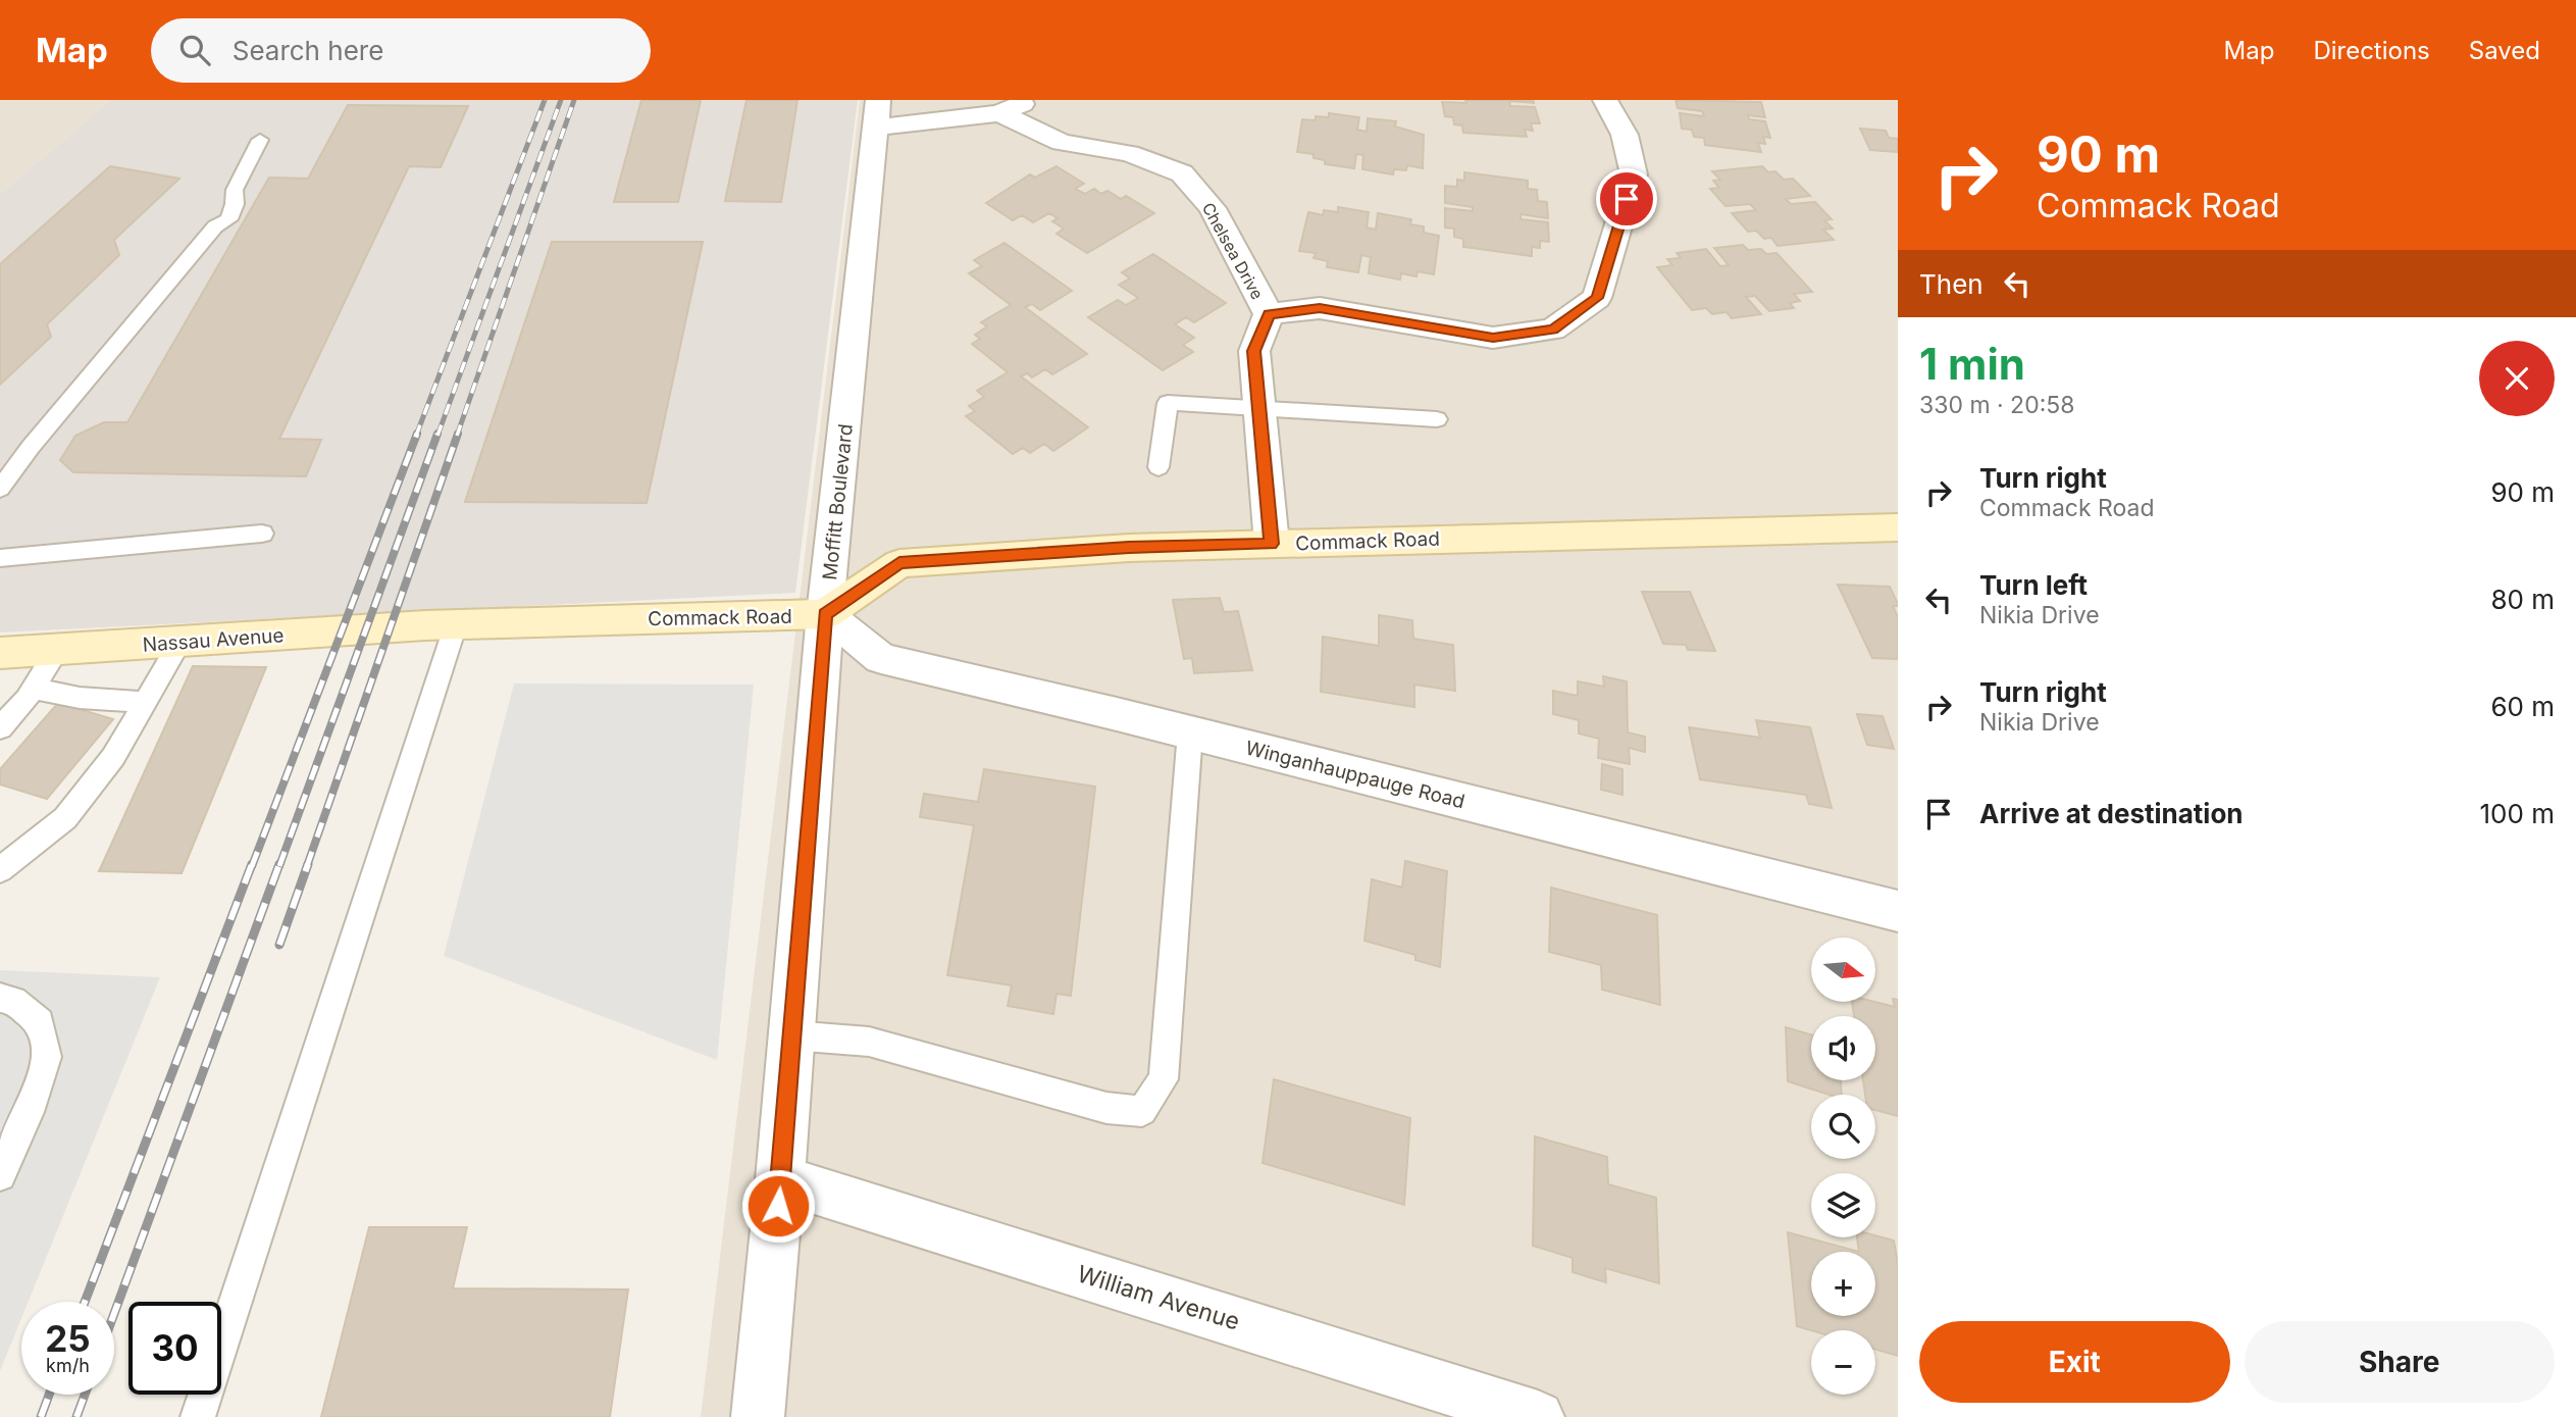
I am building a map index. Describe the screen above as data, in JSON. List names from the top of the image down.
{
  "streets": {
    "street": [
      "Chelsea Drive",
      "Moffitt Boulevard",
      "Commack Road",
      "Nassau Avenue",
      "Winganhauppauge Road",
      "William Avenue"
    ]
  },
  "crossings": [
    ["Moffitt Boulevard", "Commack Road"],
    ["Moffitt Boulevard", "Winganhauppauge Road"],
    ["Moffitt Boulevard", "William Avenue"],
    ["Commack Road", "Nassau Avenue"],
    ["Commack Road", "Winganhauppauge Road"]
  ],
  "north": "right",
  "page": {
    "header": "Map",
    "search": "Search here",
    "nav": ["Map", "Directions", "Saved"],
    "turn": ["90 m", "Commack Road"],
    "then": "Then",
    "heading": ["1 min", "330 m · 20:58"],
    "list": [
      {
        "name": "Turn right",
        "note": "Commack Road",
        "value": "90 m"
      },
      {
        "name": "Turn left",
        "note": "Nikia Drive",
        "value": "80 m"
      },
      {
        "name": "Turn right",
        "note": "Nikia Drive",
        "value": "60 m"
      },
      {
        "name": "Arrive at destination",
        "value": "100 m"
      }
    ],
    "map_buttons": ["+", "−"],
    "speed": "25 km/h",
    "limit": "30",
    "buttons": ["Exit", "Share"]
  }
}
